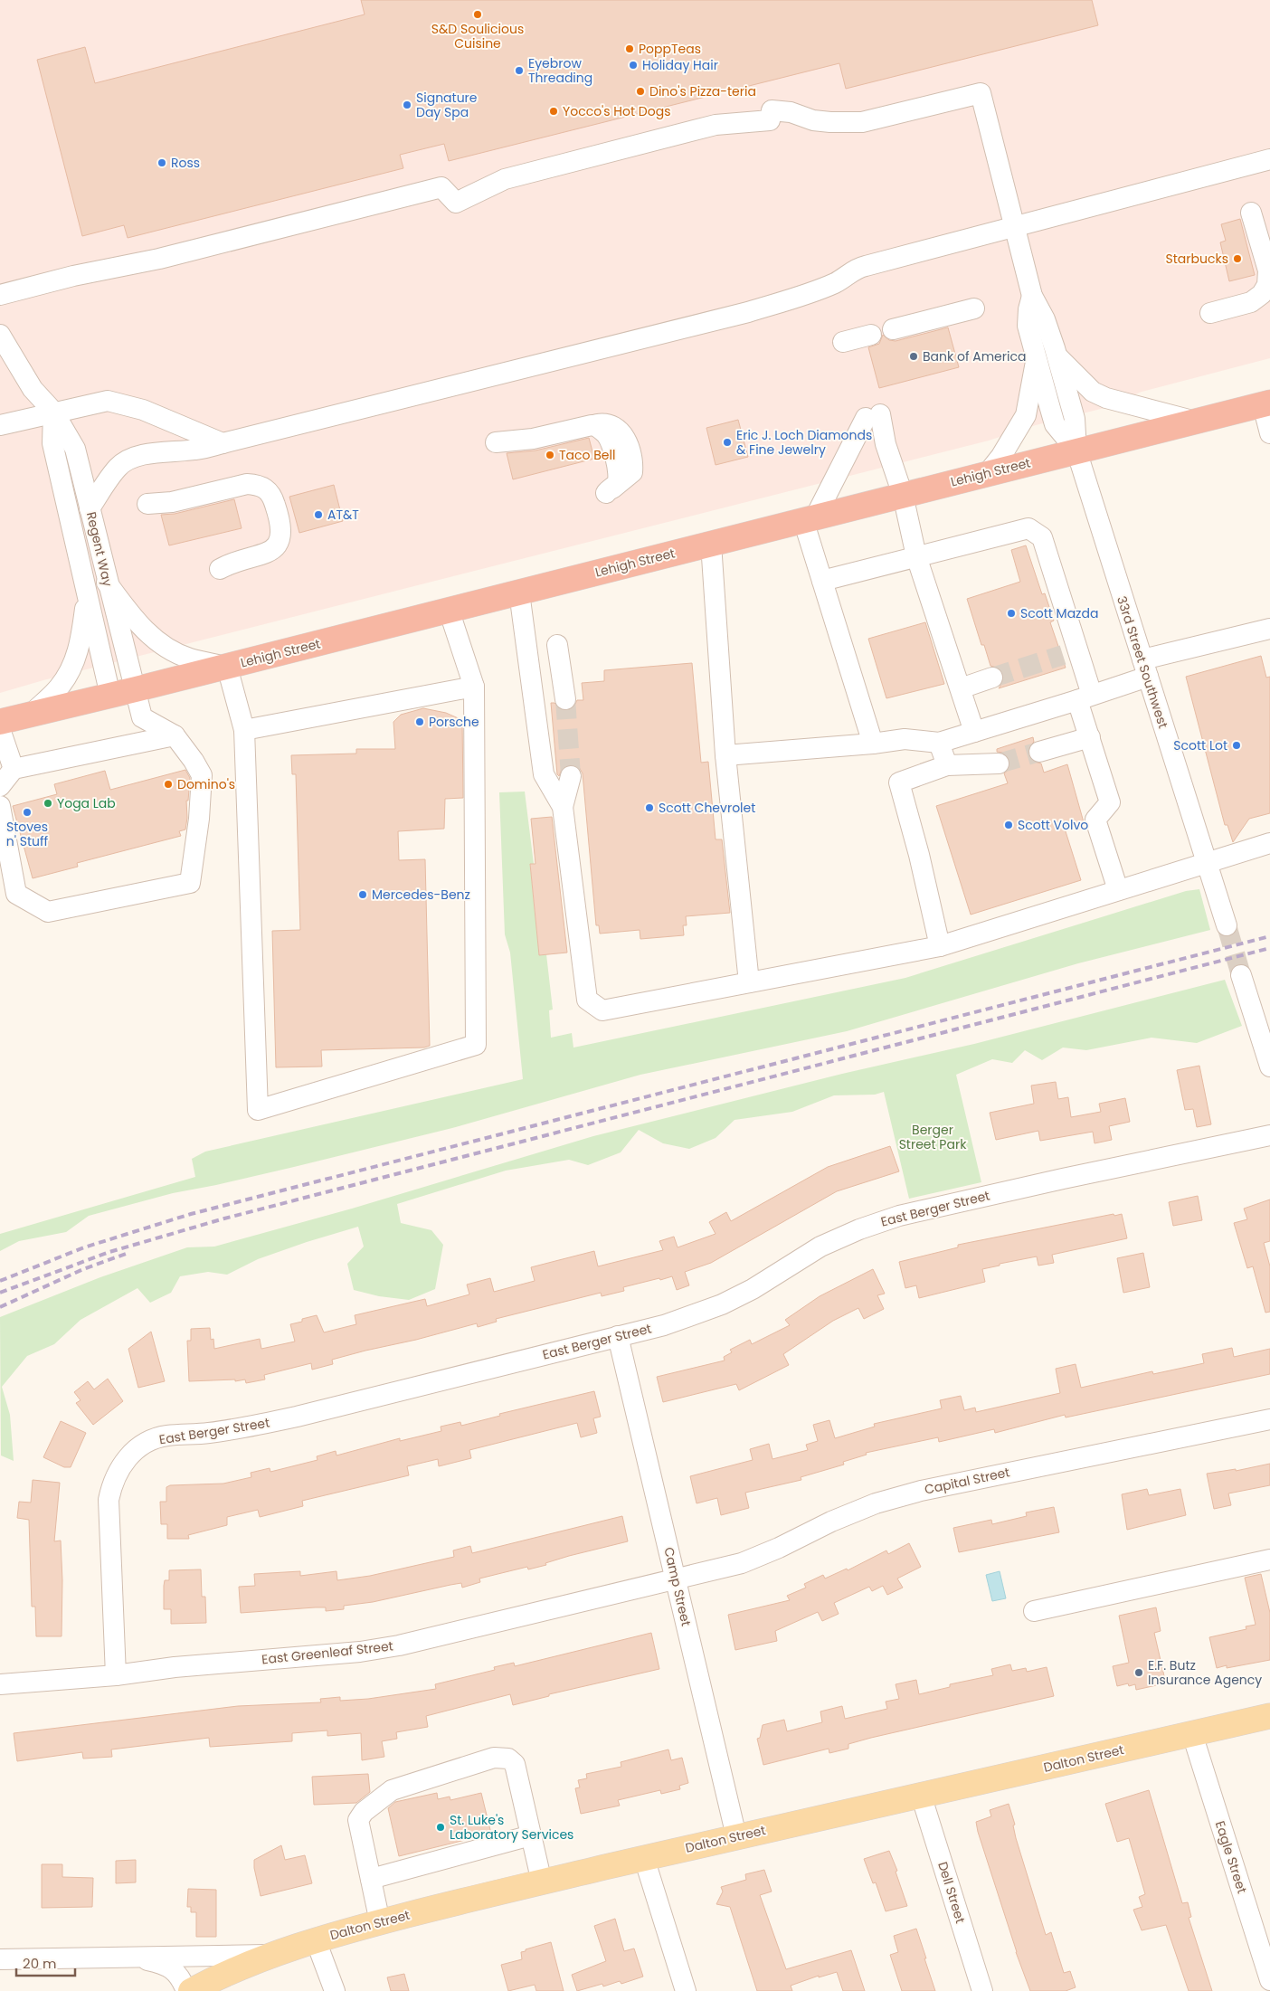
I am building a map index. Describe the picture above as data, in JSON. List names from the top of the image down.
{
  "streets": {
    "highway": ["Lehigh Street"],
    "main road": ["Dalton Street"],
    "street": [
      "Regent Way",
      "33rd Street Southwest",
      "East Berger Street",
      "Capital Street",
      "Camp Street",
      "East Greenleaf Street",
      "Eagle Street",
      "Dell Street"
    ]
  },
  "crossings": [
    ["Lehigh Street", "Regent Way"],
    ["Lehigh Street", "33rd Street Southwest"],
    ["East Berger Street", "Camp Street"],
    ["East Berger Street", "East Greenleaf Street"],
    ["Capital Street", "Camp Street"],
    ["Capital Street", "East Greenleaf Street"],
    ["Camp Street", "East Greenleaf Street"],
    ["Camp Street", "Dalton Street"],
    ["Dalton Street", "Eagle Street"],
    ["Dalton Street", "Dell Street"]
  ],
  "parks": ["Berger Street Park"],
  "places": [
    "S&D Soulicious Cuisine",
    "PoppTeas",
    "Holiday Hair",
    "Eyebrow Threading",
    "Dino's Pizza-teria",
    "Signature Day Spa",
    "Yocco's Hot Dogs",
    "Ross",
    "Starbucks",
    "Bank of America",
    "Eric J. Loch Diamonds & Fine Jewelry",
    "Taco Bell",
    "AT&T",
    "Scott Mazda",
    "Porsche",
    "Scott Lot",
    "Domino's",
    "Yoga Lab",
    "Scott Chevrolet",
    "Stoves n' Stuff",
    "Scott Volvo",
    "Mercedes-Benz",
    "E.F. Butz Insurance Agency",
    "St. Luke's Laboratory Services"
  ],
  "scale_bar": "20 m"
}
